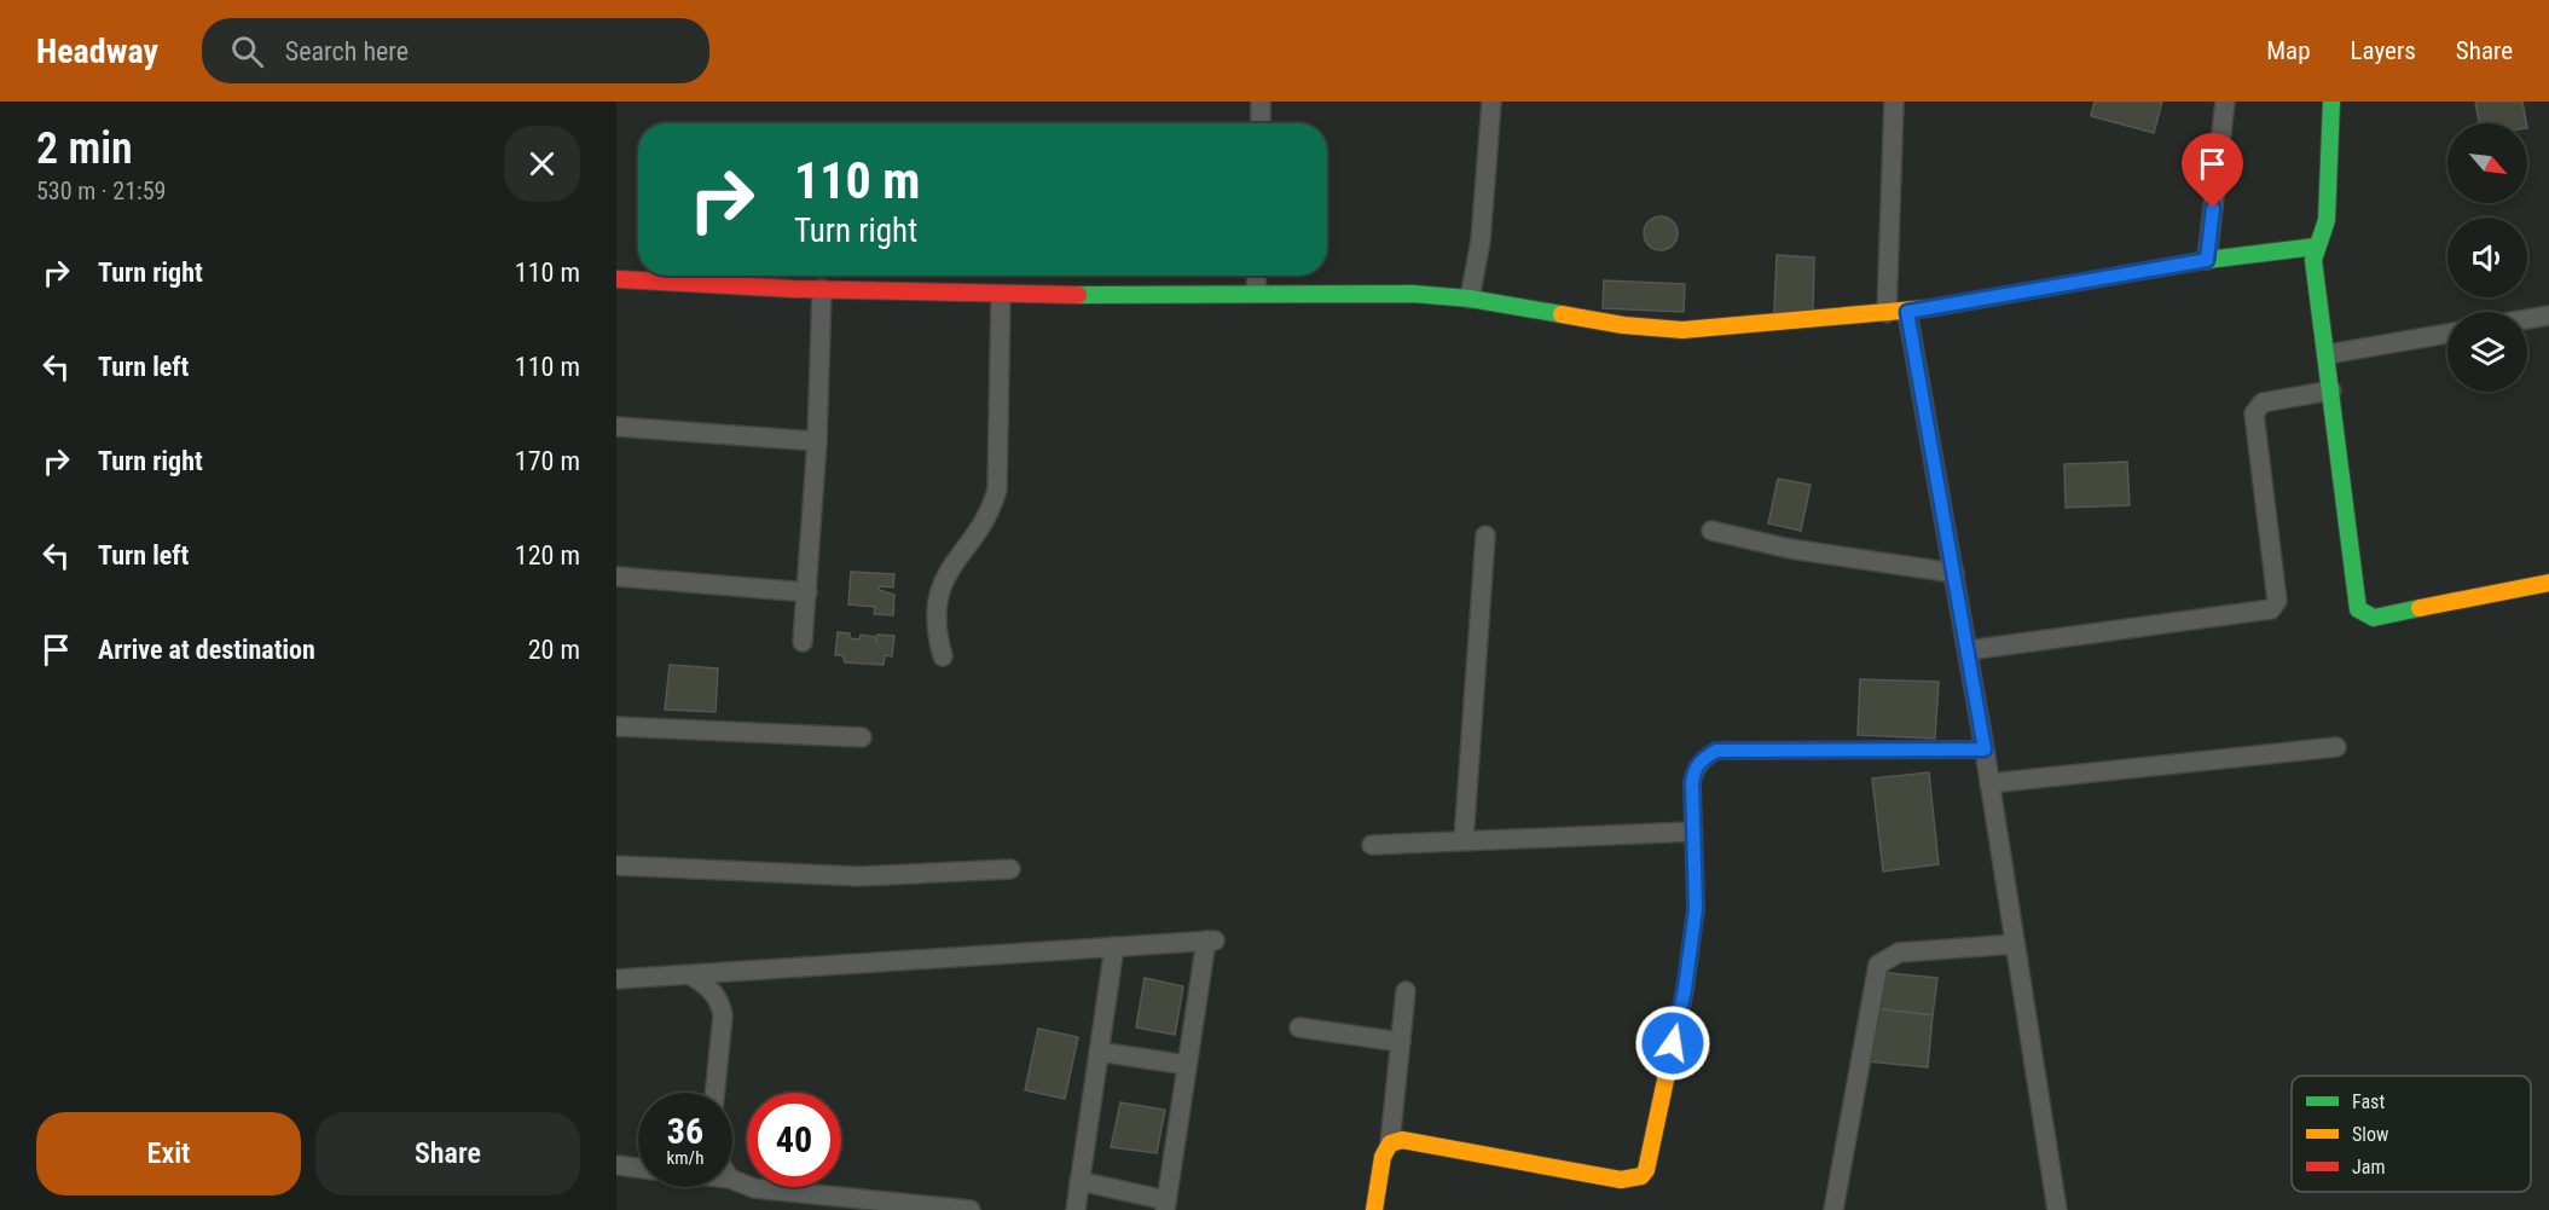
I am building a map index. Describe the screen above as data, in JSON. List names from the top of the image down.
{
  "legend": ["Fast", "Slow", "Jam"],
  "north": "bottom right",
  "page": {
    "header": "Headway",
    "search": "Search here",
    "nav": ["Map", "Layers", "Share"],
    "heading": ["2 min", "530 m · 21:59"],
    "turn": ["110 m", "Turn right"],
    "list": [
      {
        "name": "Turn right",
        "value": "110 m"
      },
      {
        "name": "Turn left",
        "value": "110 m"
      },
      {
        "name": "Turn right",
        "value": "170 m"
      },
      {
        "name": "Turn left",
        "value": "120 m"
      },
      {
        "name": "Arrive at destination",
        "value": "20 m"
      }
    ],
    "speed": "36 km/h",
    "limit": "40",
    "buttons": ["Exit", "Share"]
  }
}
